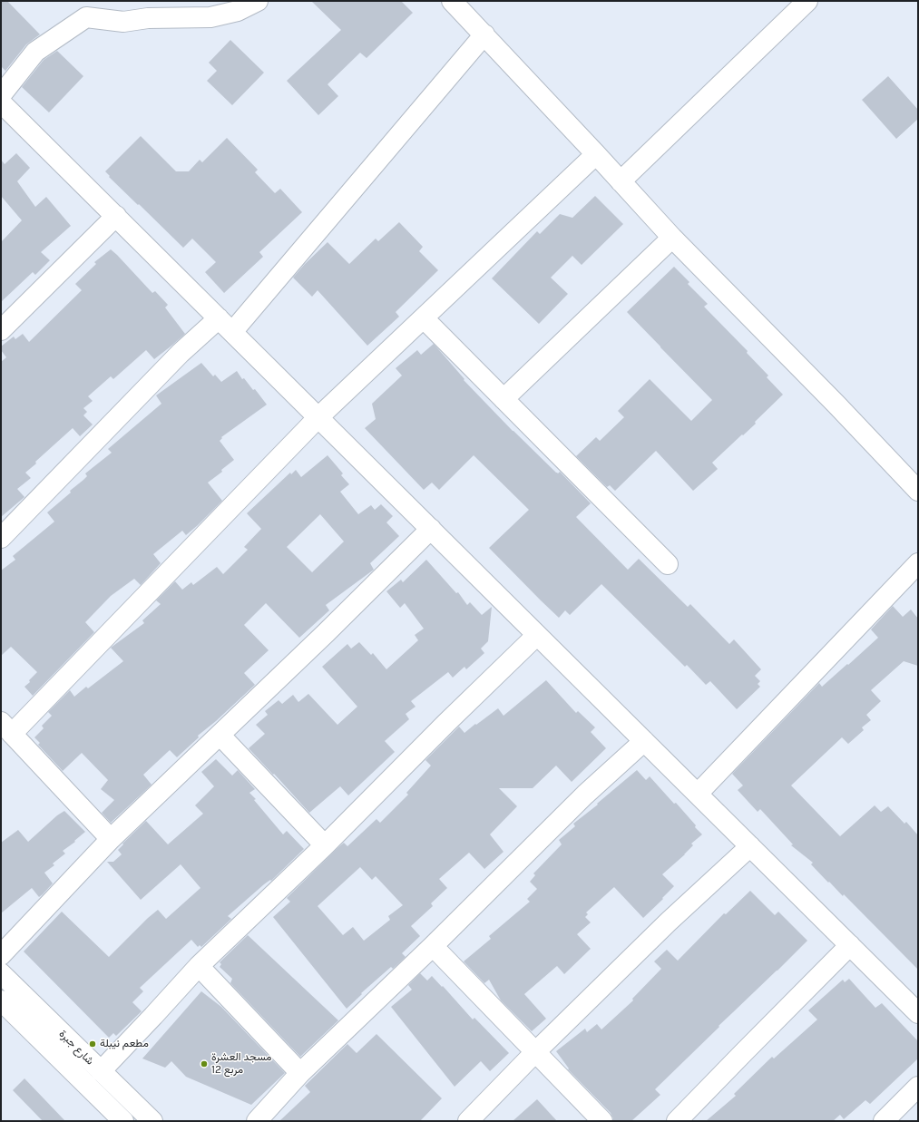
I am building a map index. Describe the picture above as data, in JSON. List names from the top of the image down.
{
  "streets": {
    "street": ["شارع جبرة"]
  },
  "places": ["مطعم نيبلة", "مسجد العشرة مربع 12"]
}
